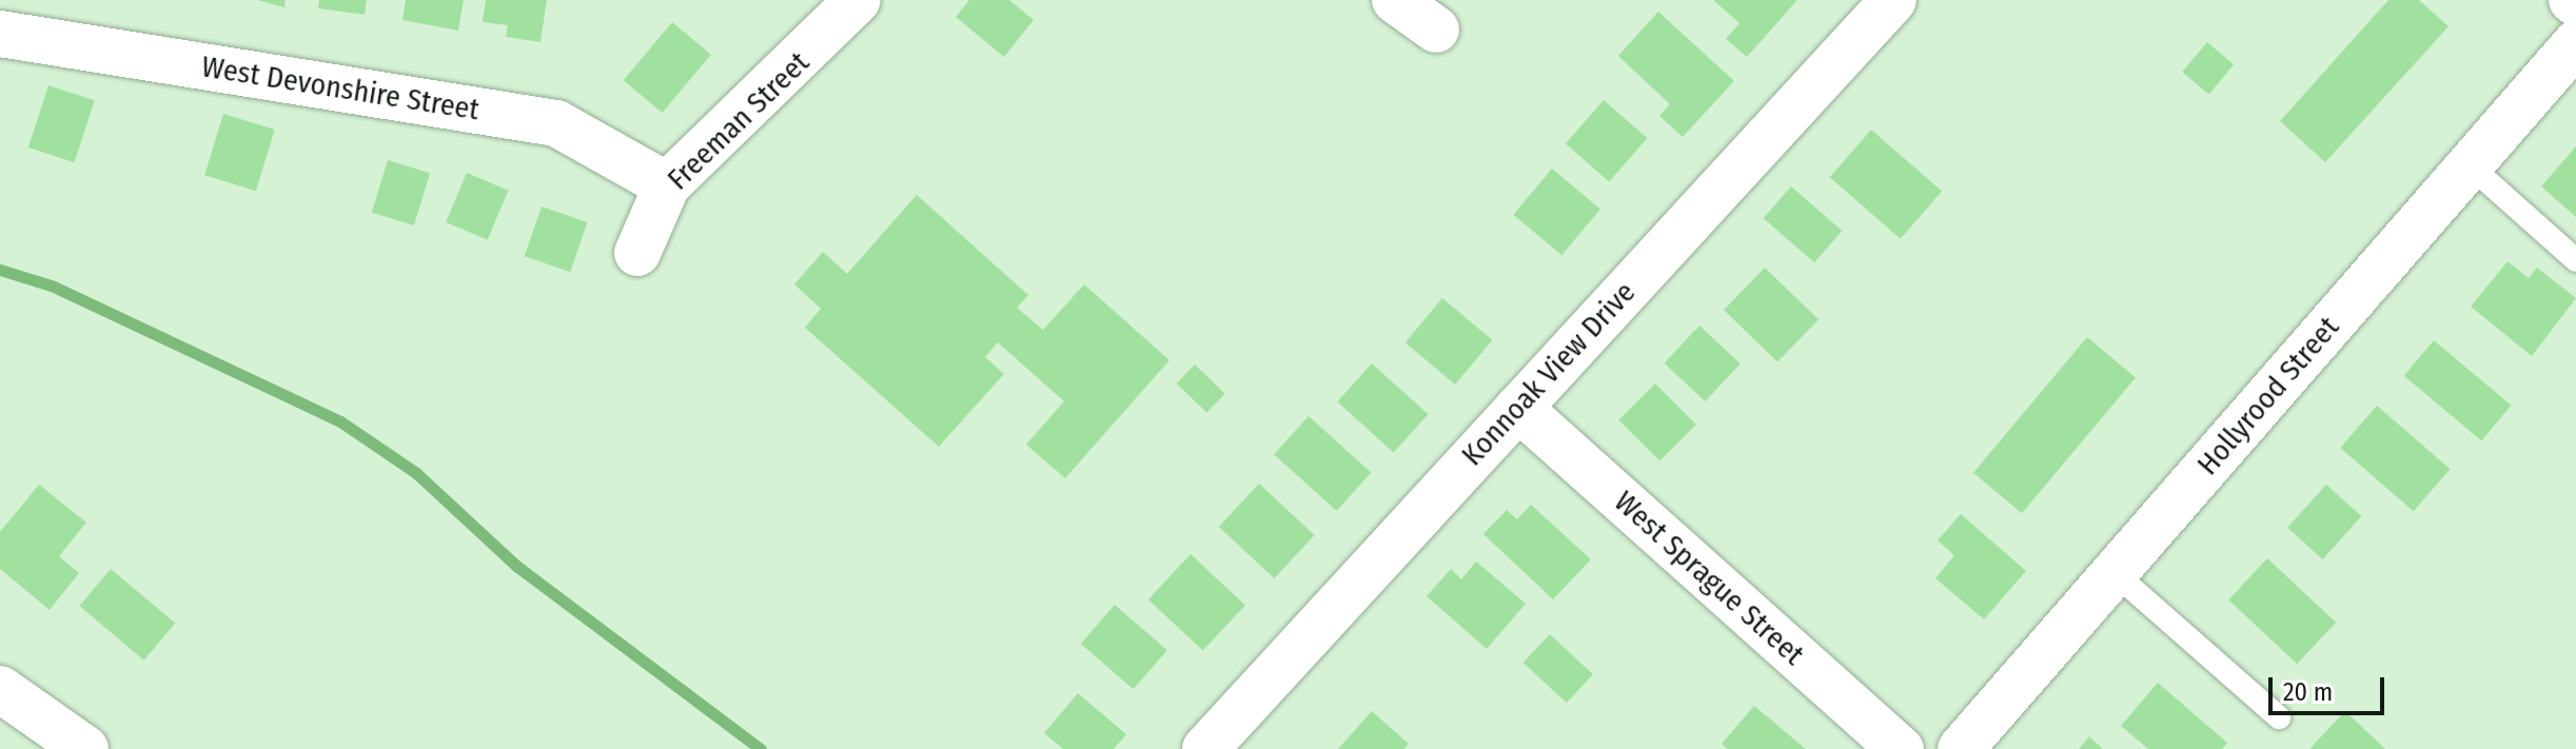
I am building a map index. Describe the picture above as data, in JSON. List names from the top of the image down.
{
  "streets": {
    "street": [
      "West Devonshire Street",
      "Freeman Street",
      "Konnoak View Drive",
      "Hollyrood Street",
      "West Sprague Street"
    ]
  },
  "crossings": [
    ["West Devonshire Street", "Freeman Street"],
    ["Konnoak View Drive", "West Sprague Street"]
  ],
  "scale_bar": "20 m"
}
